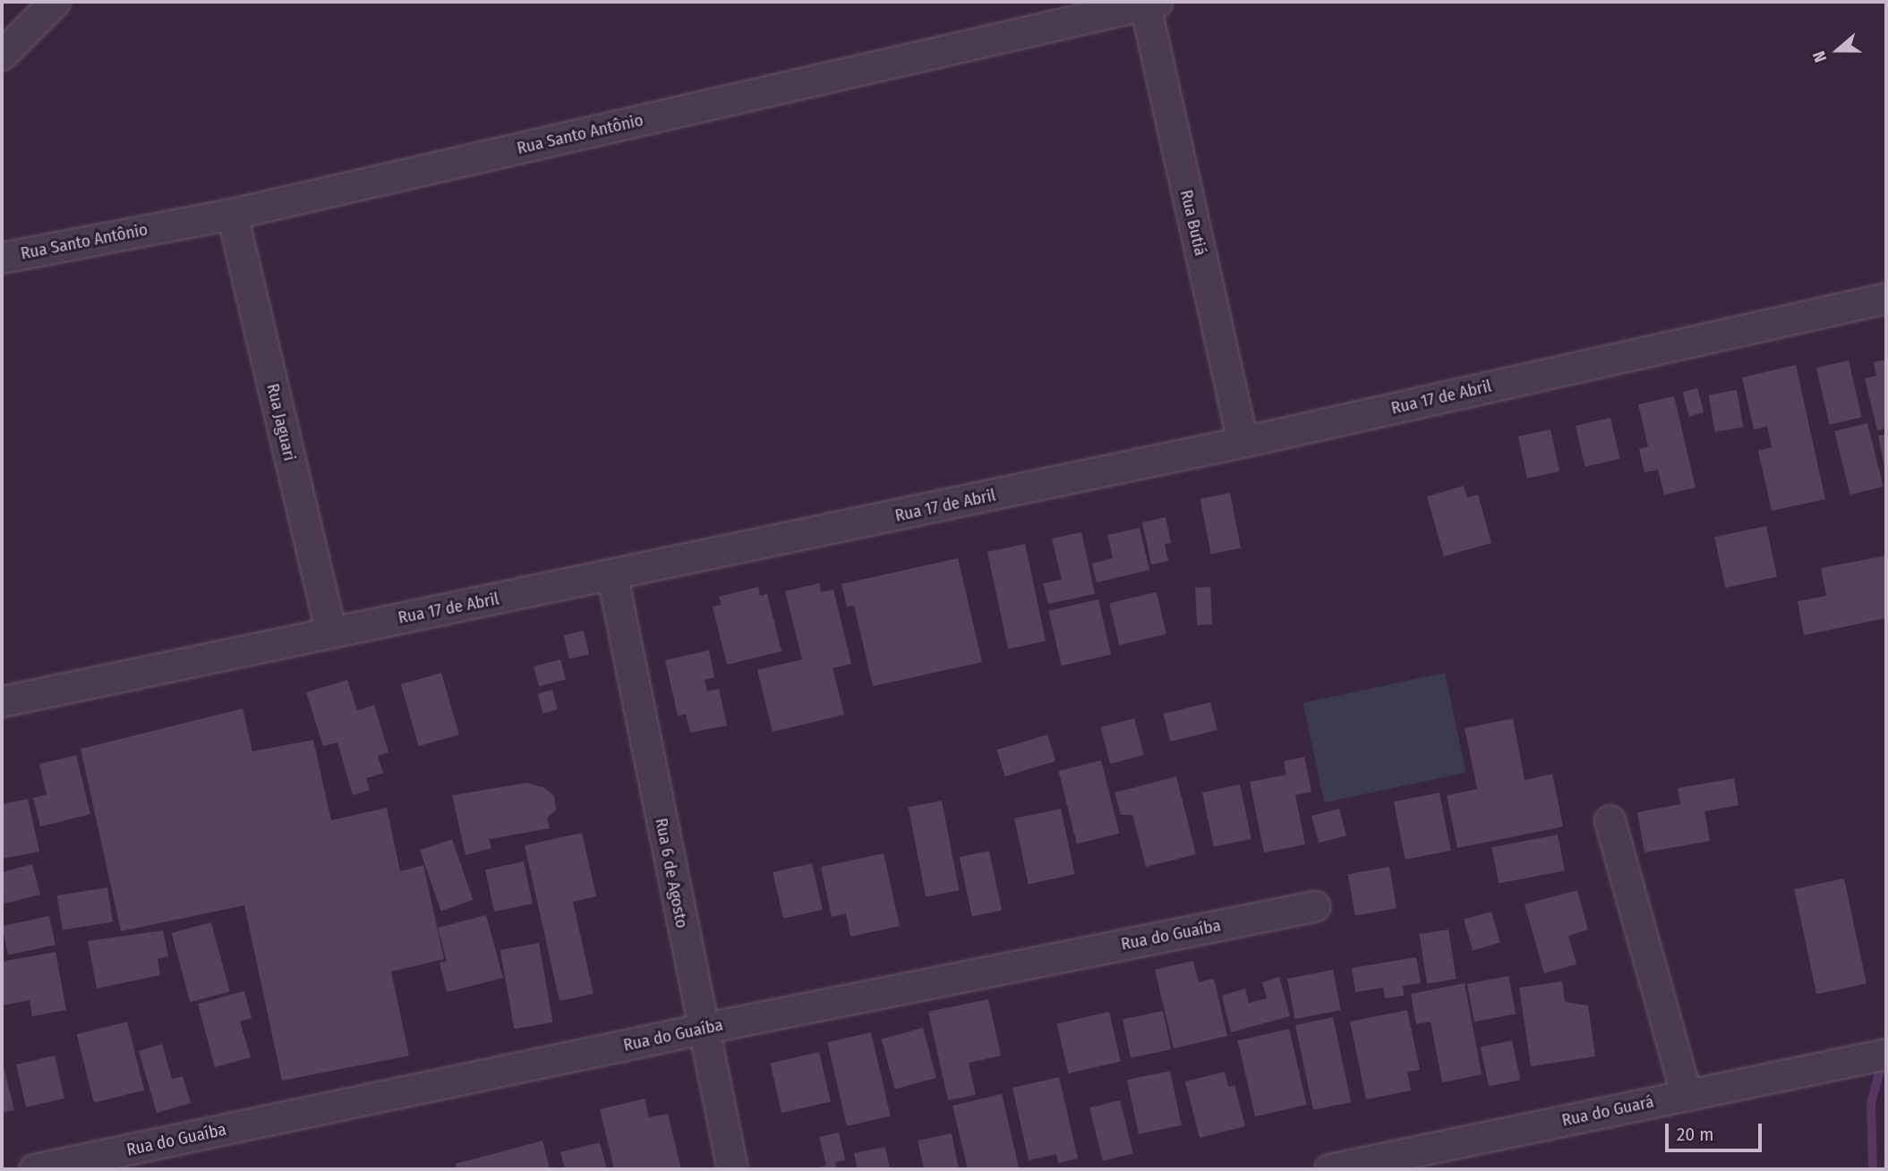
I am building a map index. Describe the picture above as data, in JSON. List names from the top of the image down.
{
  "streets": {
    "street": [
      "Rua Santo Antônio",
      "Rua Butiá",
      "Rua 17 de Abril",
      "Rua Jaguari",
      "Rua 6 de Agosto",
      "Rua do Guaíba",
      "Rua do Guará"
    ]
  },
  "crossings": [
    ["Rua Santo Antônio", "Rua Butiá"],
    ["Rua Santo Antônio", "Rua Jaguari"],
    ["Rua Butiá", "Rua 17 de Abril"],
    ["Rua 17 de Abril", "Rua Jaguari"],
    ["Rua 17 de Abril", "Rua 6 de Agosto"],
    ["Rua 6 de Agosto", "Rua do Guaíba"]
  ],
  "scale_bar": "20 m",
  "north": "left"
}
